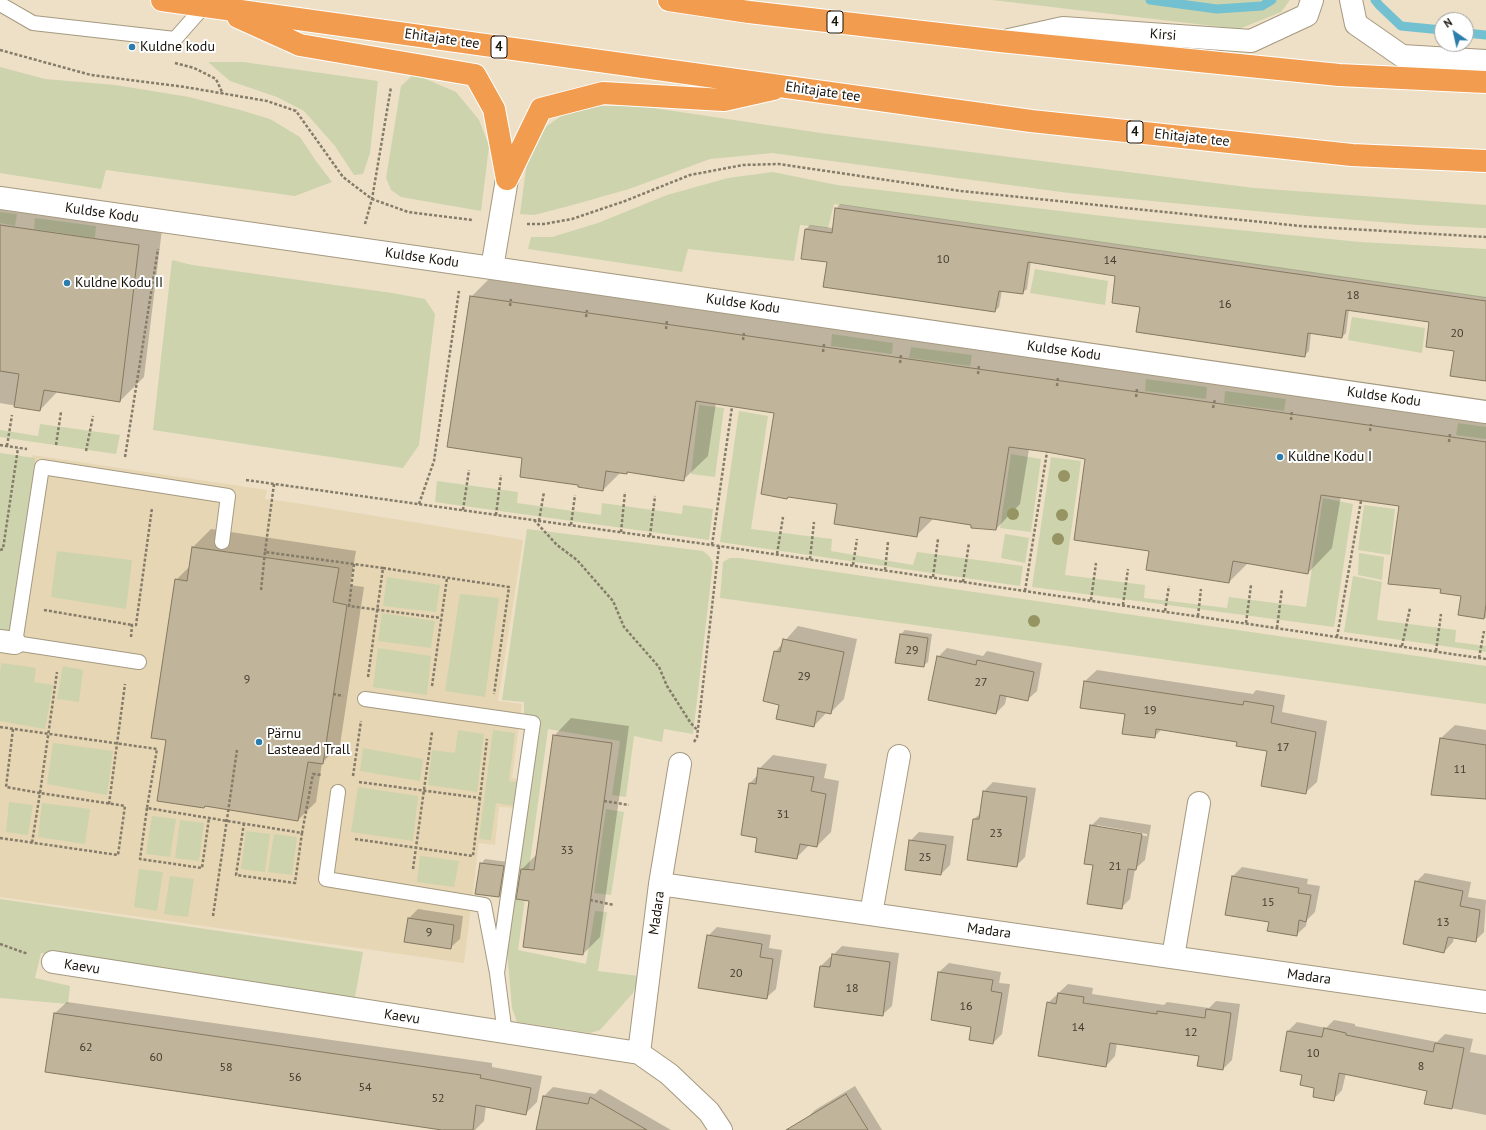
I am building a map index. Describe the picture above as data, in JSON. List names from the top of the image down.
{
  "streets": {
    "highway": ["4", "Ehitajate tee"],
    "street": [
      "Kirsi",
      "Kuldse Kodu",
      "Madara",
      "Kaevu"
    ]
  },
  "crossings": [
    ["4", "Kirsi"],
    ["Madara", "Kaevu"]
  ],
  "places": [
    "Kuldne kodu",
    "Kuldne Kodu II",
    "Kuldne Kodu I",
    "Pärnu Lasteaed Trall"
  ],
  "house_numbers": [
    "10",
    "14",
    "18",
    "16",
    "20",
    "29",
    "29",
    "9",
    "27",
    "19",
    "17",
    "11",
    "31",
    "23",
    "33",
    "25",
    "21",
    "15",
    "13",
    "9",
    "20",
    "18",
    "16",
    "14",
    "12",
    "62",
    "10",
    "60",
    "8",
    "58",
    "56",
    "54",
    "52"
  ],
  "north": "top left"
}
